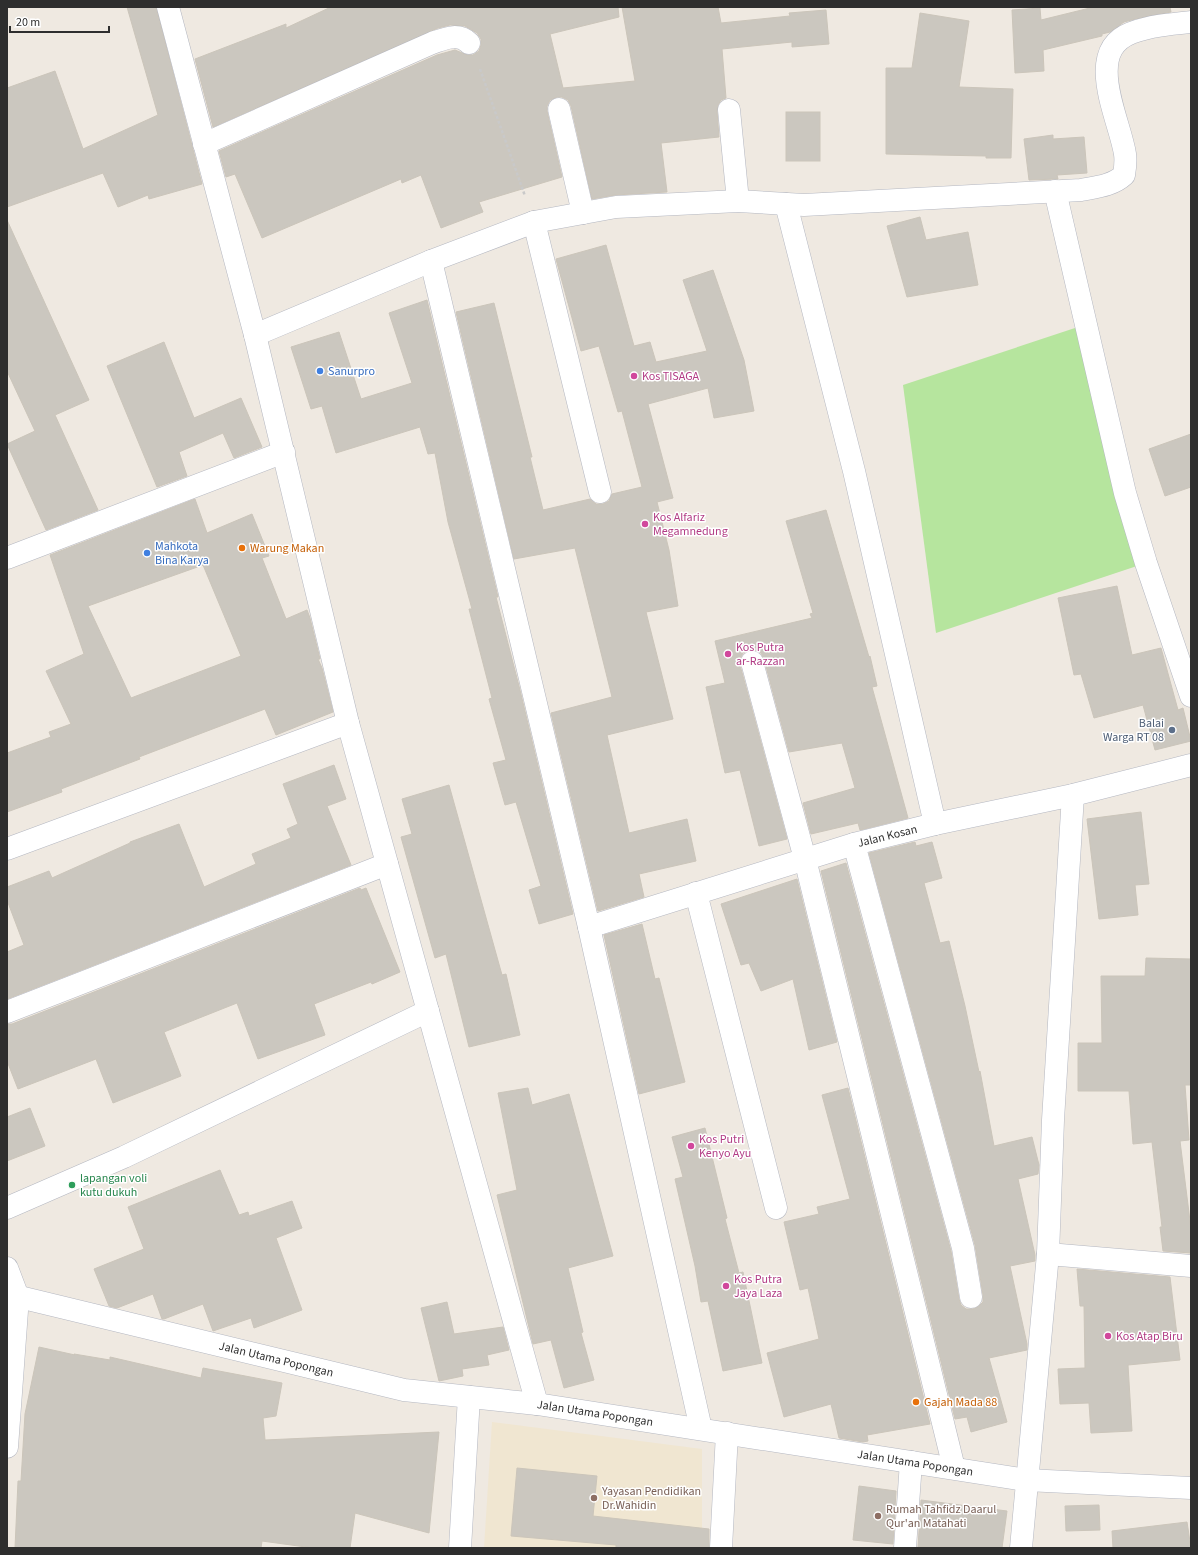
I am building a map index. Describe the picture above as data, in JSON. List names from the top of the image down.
{
  "streets": {
    "street": ["Jalan Kosan", "Jalan Utama Popongan"]
  },
  "places": [
    "Sanurpro",
    "Kos TISAGA",
    "Kos Alfariz Megamnedung",
    "Warung Makan",
    "Mahkota Bina Karya",
    "Kos Putra ar-Razzan",
    "Balai Warga RT 08",
    "Kos Putri Kenyo Ayu",
    "lapangan voli kutu dukuh",
    "Kos Putra Jaya Laza",
    "Kos Atap Biru",
    "Gajah Mada 88",
    "Yayasan Pendidikan Dr.Wahidin",
    "Rumah Tahfidz Daarul Qur'an Matahati"
  ],
  "scale_bar": "20 m"
}
